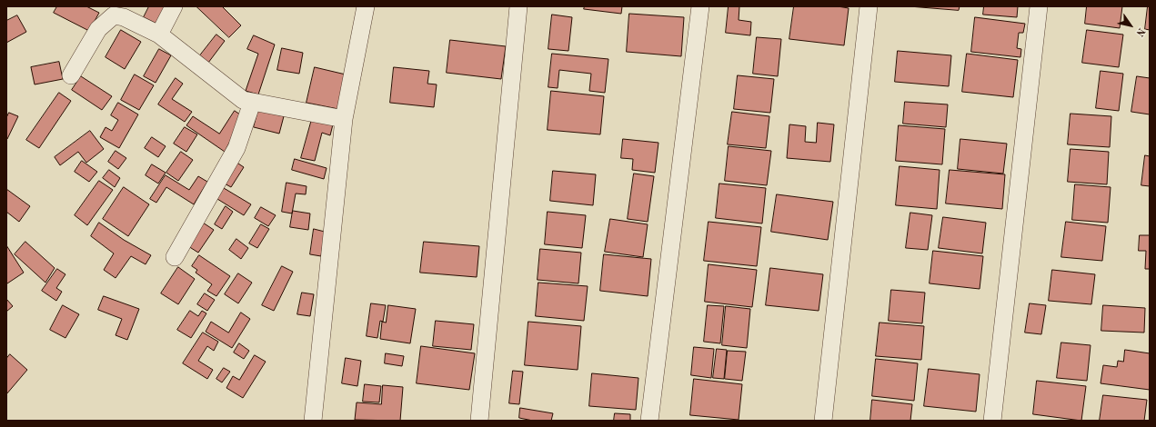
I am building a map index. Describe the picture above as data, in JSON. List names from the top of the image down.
{
  "north": "bottom right"
}
